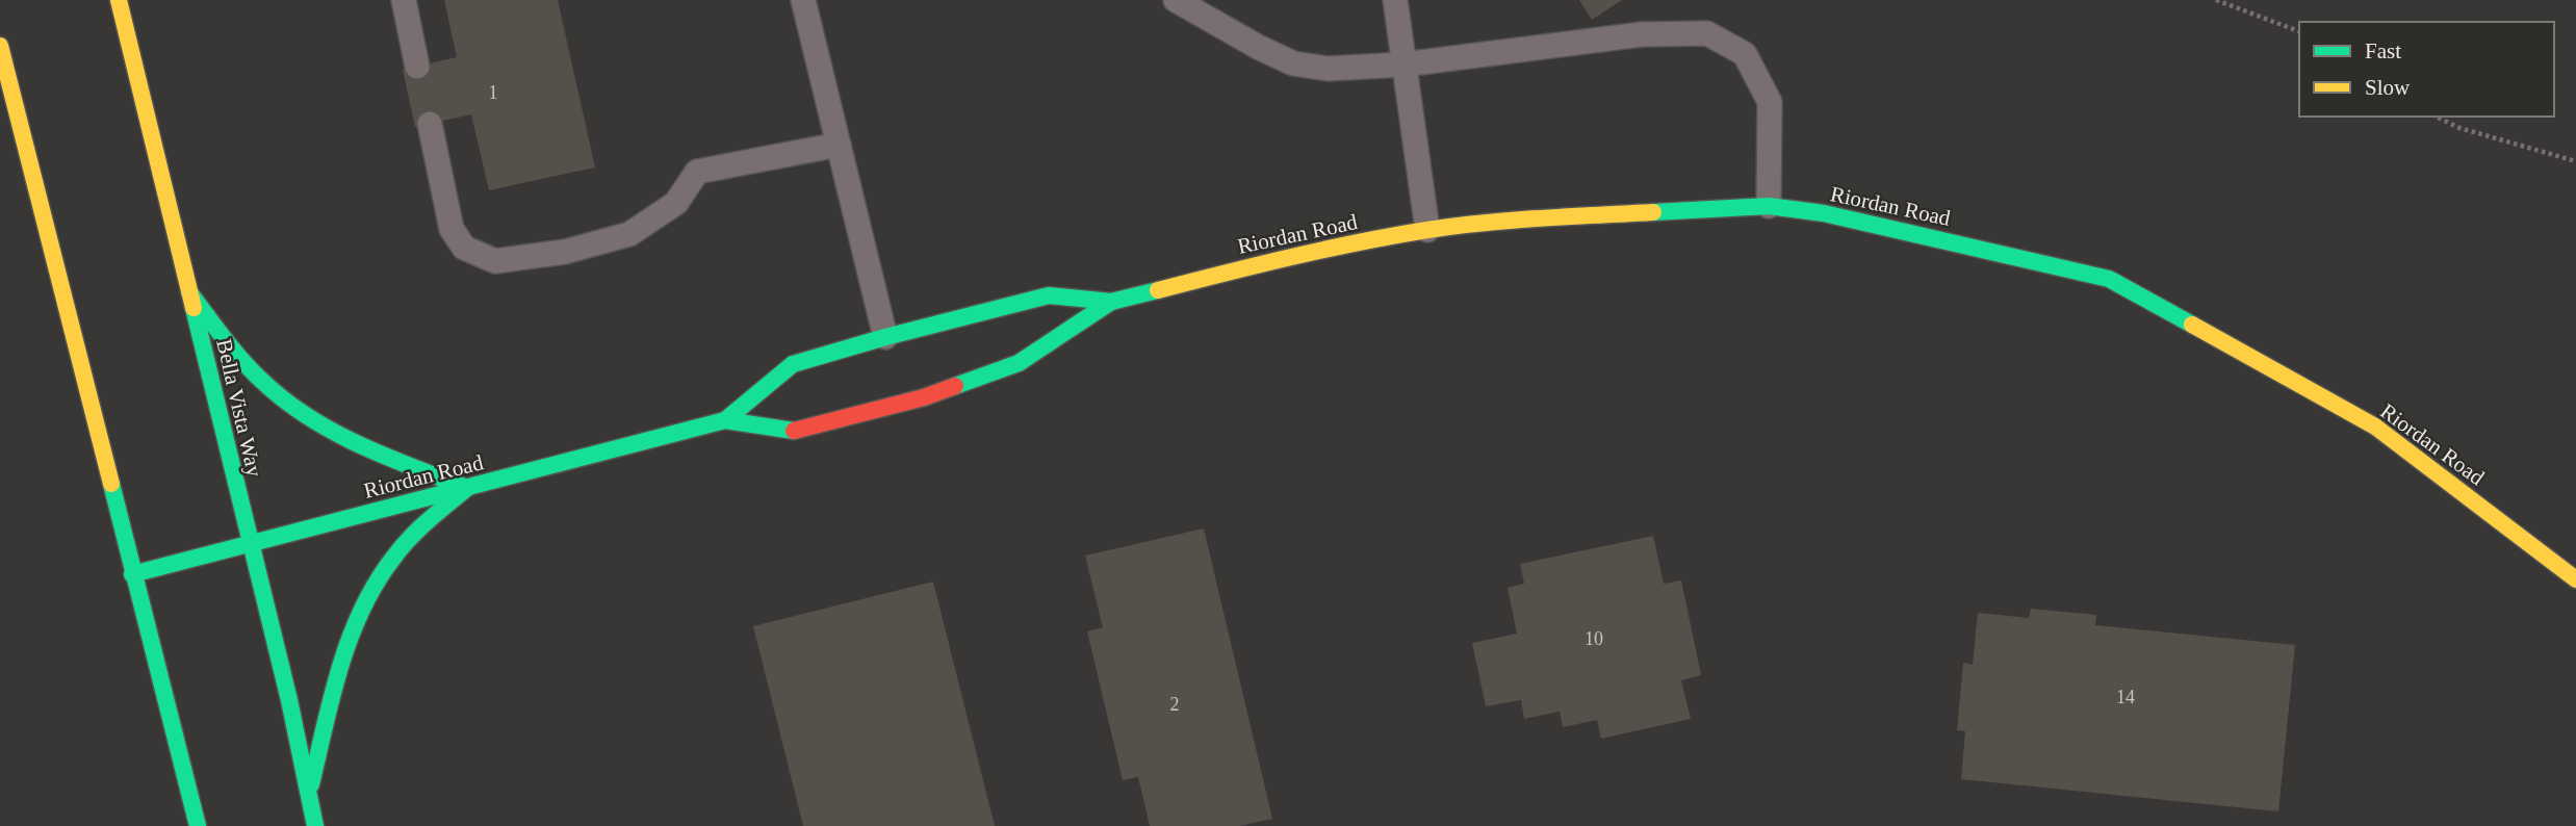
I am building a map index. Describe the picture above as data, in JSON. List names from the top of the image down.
{
  "streets": {
    "street": ["Riordan Road", "Bella Vista Way"]
  },
  "crossings": [
    ["Riordan Road", "Bella Vista Way"]
  ],
  "house_numbers": [
    "1",
    "10",
    "14",
    "2"
  ],
  "legend": ["Fast", "Slow"]
}
